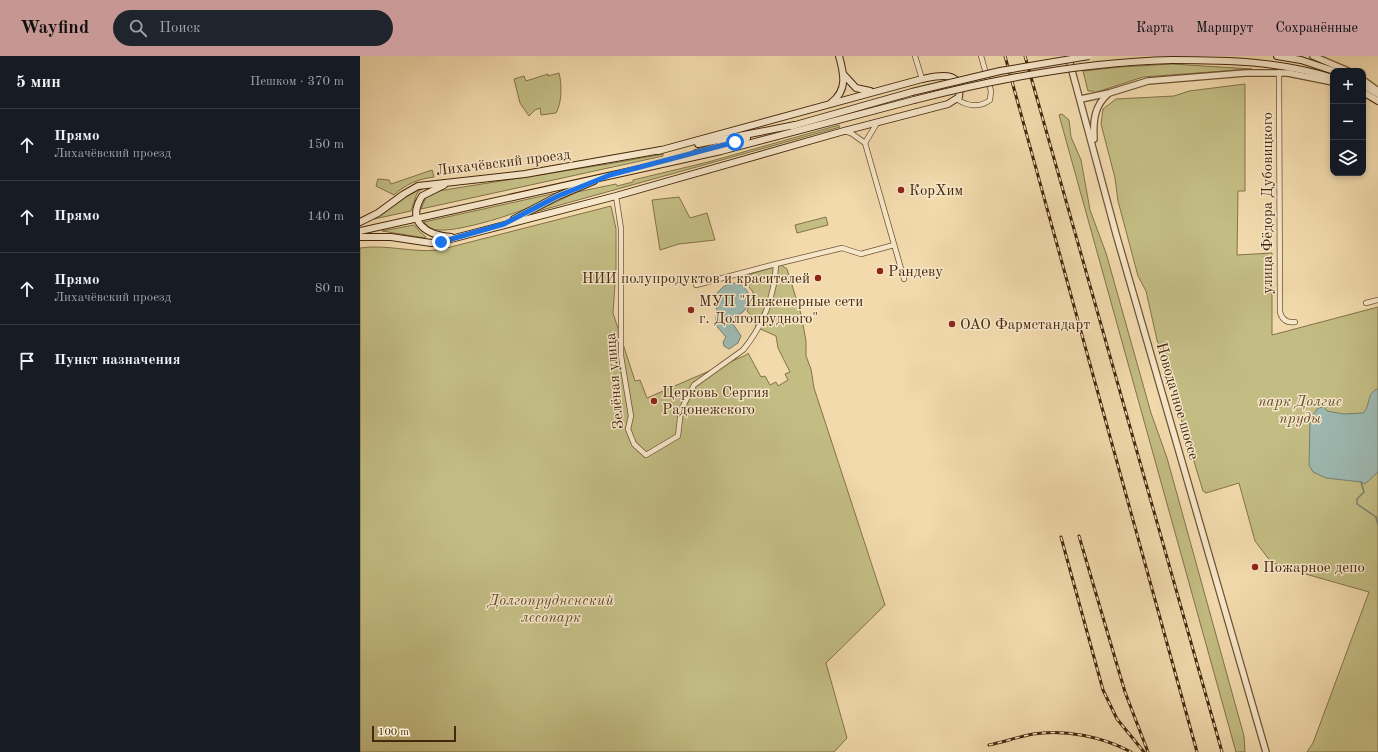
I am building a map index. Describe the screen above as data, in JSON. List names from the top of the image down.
{
  "streets": {
    "main road": ["Лихачёвский проезд"],
    "street": ["улица Фёдора Дубовицкого", "Зелёная улица", "Новодачное шоссе"]
  },
  "parks": ["парк Долгие пруды", "Долгопрудненский лесопарк"],
  "places": [
    "КорХим",
    "Рандеву",
    "НИИ полупродуктов и красителей",
    "МУП \"Инженерные сети г. Долгопрудного\"",
    "ОАО Фармстандарт",
    "Церковь Сергия Радонежского",
    "Пожарное депо"
  ],
  "scale_bar": "100 m",
  "page": {
    "header": "Wayfind",
    "search": "Поиск",
    "nav": ["Карта", "Маршрут", "Сохранённые"],
    "heading": ["5 мин", "Пешком · 370 m"],
    "map_buttons": ["+", "−"],
    "list": [
      ["Прямо", "Лихачёвский проезд", "150 m"],
      ["Прямо", "140 m"],
      ["Прямо", "Лихачёвский проезд", "80 m"],
      "Пункт назначения"
    ],
    "scale": "100 m"
  }
}
